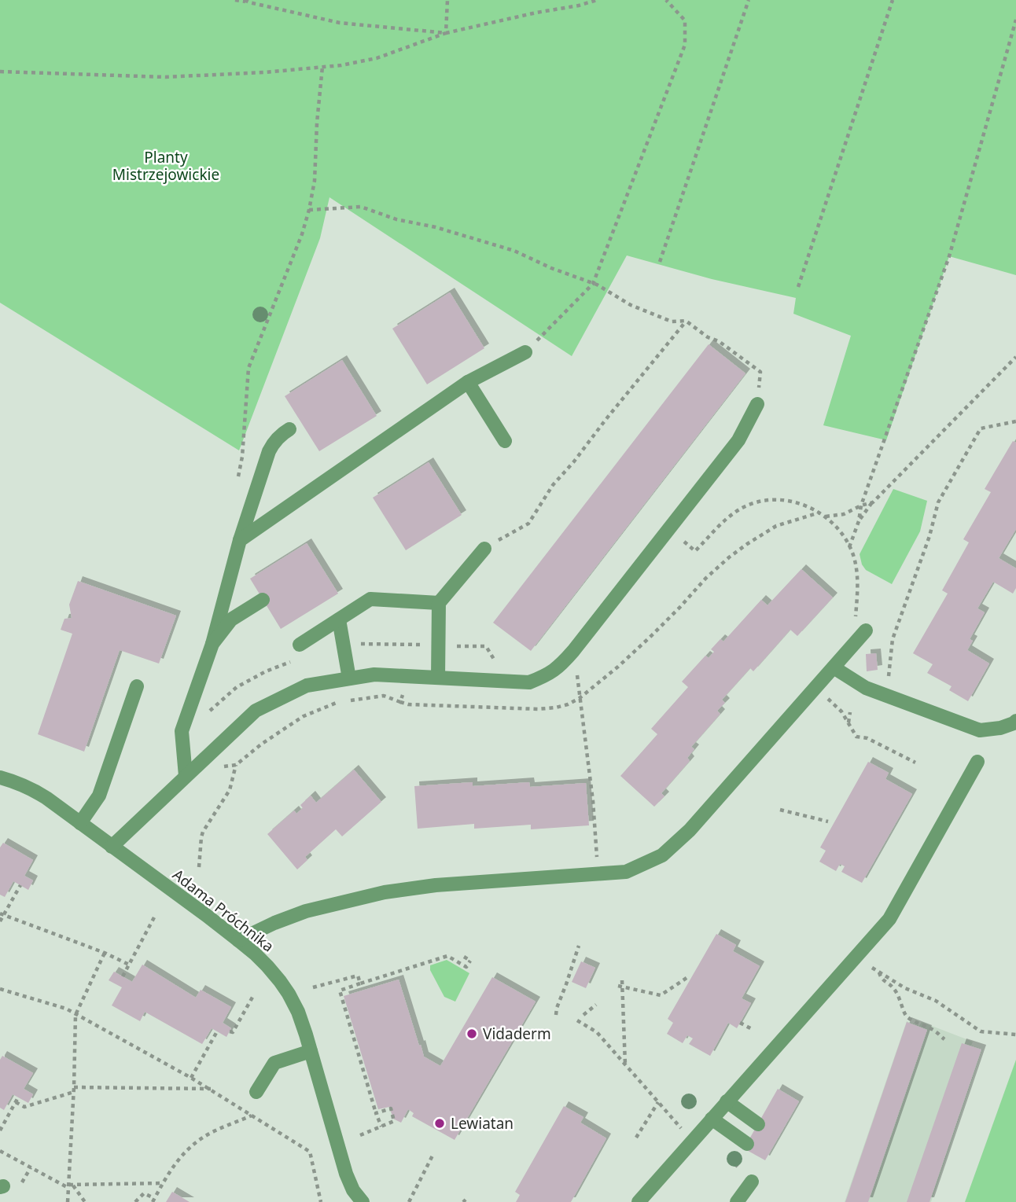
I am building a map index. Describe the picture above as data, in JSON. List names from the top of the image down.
{
  "streets": {
    "street": ["Adama Próchnika"]
  },
  "parks": ["Planty Mistrzejowickie"],
  "places": ["Vidaderm", "Lewiatan"]
}
